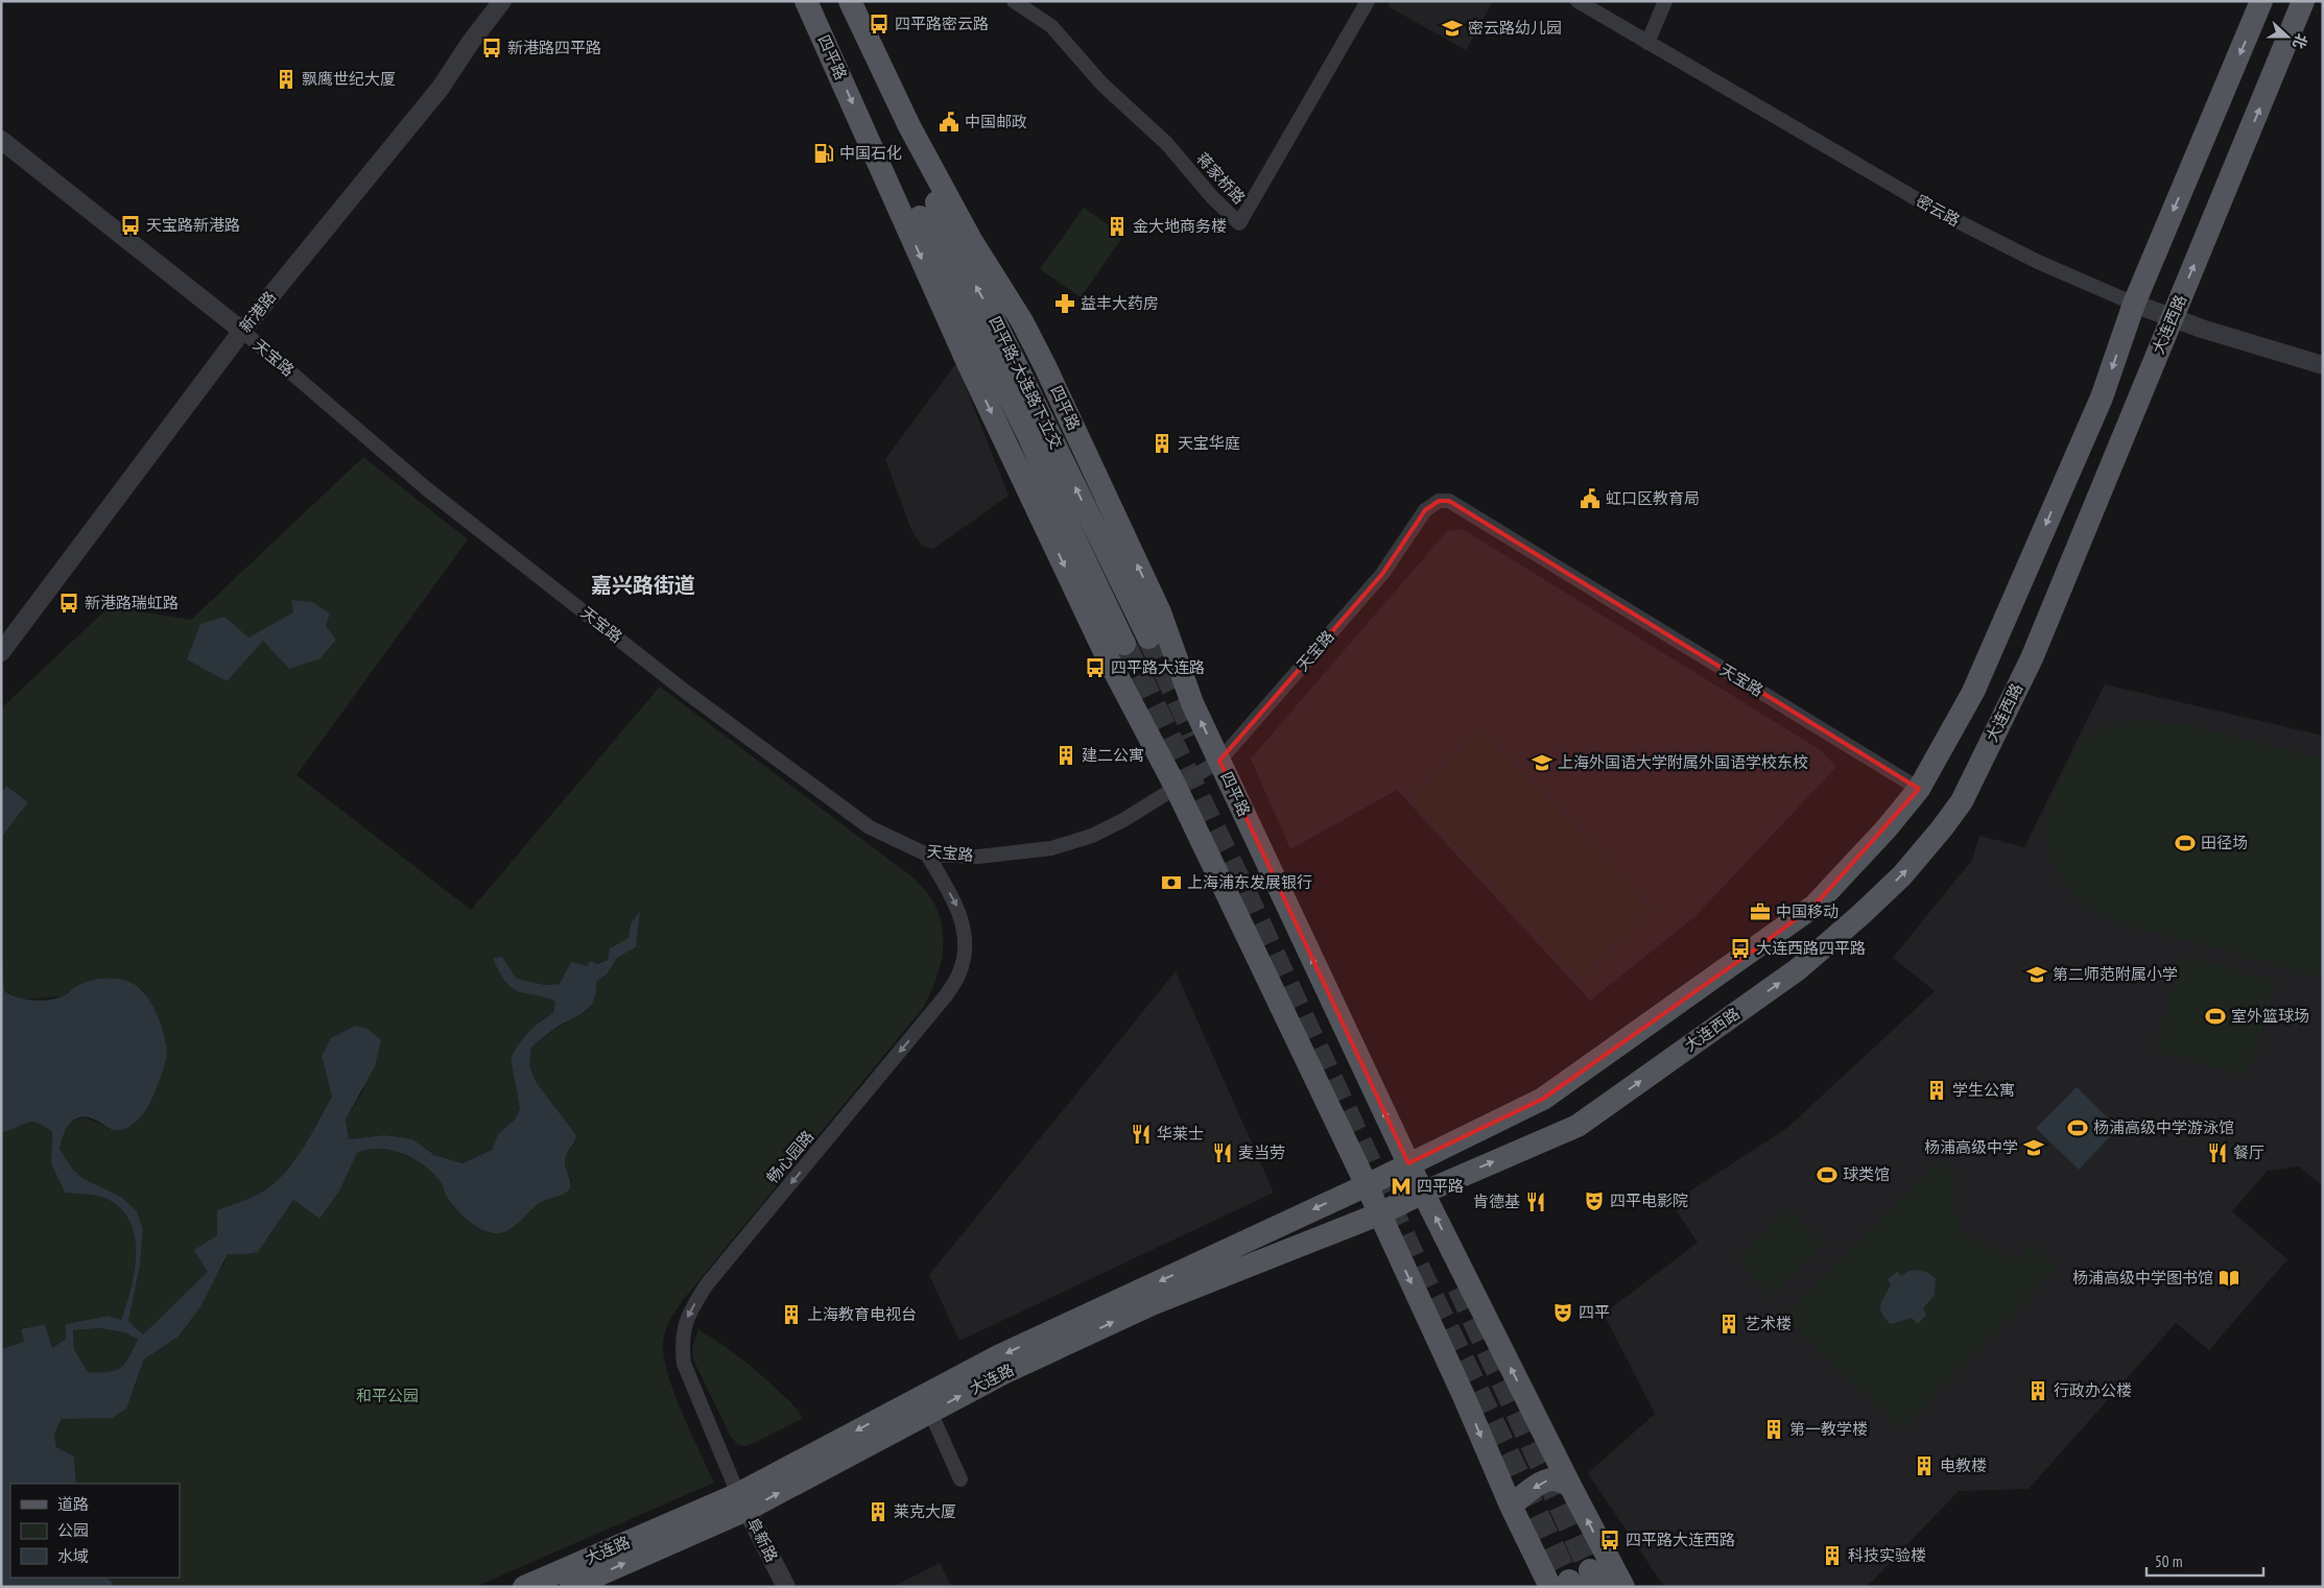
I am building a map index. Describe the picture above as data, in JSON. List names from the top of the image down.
{
  "streets": {
    "main road": [
      "四平路",
      "大连西路",
      "四平路-大连路下立交",
      "大连路"
    ],
    "street": [
      "蒋家桥路",
      "密云路",
      "新港路",
      "天宝路",
      "畅心园路",
      "阜新路"
    ]
  },
  "crossings": [
    ["四平路", "大连西路"],
    ["四平路", "天宝路"],
    ["四平路", "四平路-大连路下立交"],
    ["四平路", "大连路"],
    ["密云路", "大连西路"],
    ["新港路", "天宝路"],
    ["大连西路", "大连路"],
    ["天宝路", "畅心园路"],
    ["畅心园路", "大连路"],
    ["畅心园路", "阜新路"],
    ["大连路", "阜新路"]
  ],
  "one_way": ["畅心园路"],
  "districts": ["嘉兴路街道"],
  "parks": ["和平公园"],
  "places": {
    "bus stop": [
      "四平路密云路",
      "新港路四平路",
      "天宝路新港路",
      "新港路瑞虹路",
      "四平路大连路",
      "大连西路四平路",
      "四平路大连西路"
    ],
    "school or university": [
      "密云路幼儿园",
      "上海外国语大学附属外国语学校东校",
      "第二师范附属小学",
      "杨浦高级中学"
    ],
    "building": [
      "飘鹰世纪大厦",
      "金大地商务楼",
      "天宝华庭",
      "建二公寓",
      "学生公寓",
      "上海教育电视台",
      "艺术楼",
      "行政办公楼",
      "第一教学楼",
      "电教楼",
      "莱克大厦",
      "科技实验楼"
    ],
    "public building": ["中国邮政", "虹口区教育局"],
    "fuel station": ["中国石化"],
    "pharmacy": ["益丰大药房"],
    "sports": [
      "田径场",
      "室外篮球场",
      "杨浦高级中学游泳馆",
      "球类馆"
    ],
    "bank": ["上海浦东发展银行"],
    "office": ["中国移动"],
    "restaurant": [
      "华莱士",
      "麦当劳",
      "餐厅",
      "肯德基"
    ],
    "metro station": ["四平路"],
    "theatre": ["四平电影院", "四平"],
    "library": ["杨浦高级中学图书馆"]
  },
  "legend": ["道路", "公园", "水域"],
  "scale_bar": "50 m",
  "north": "right"
}
